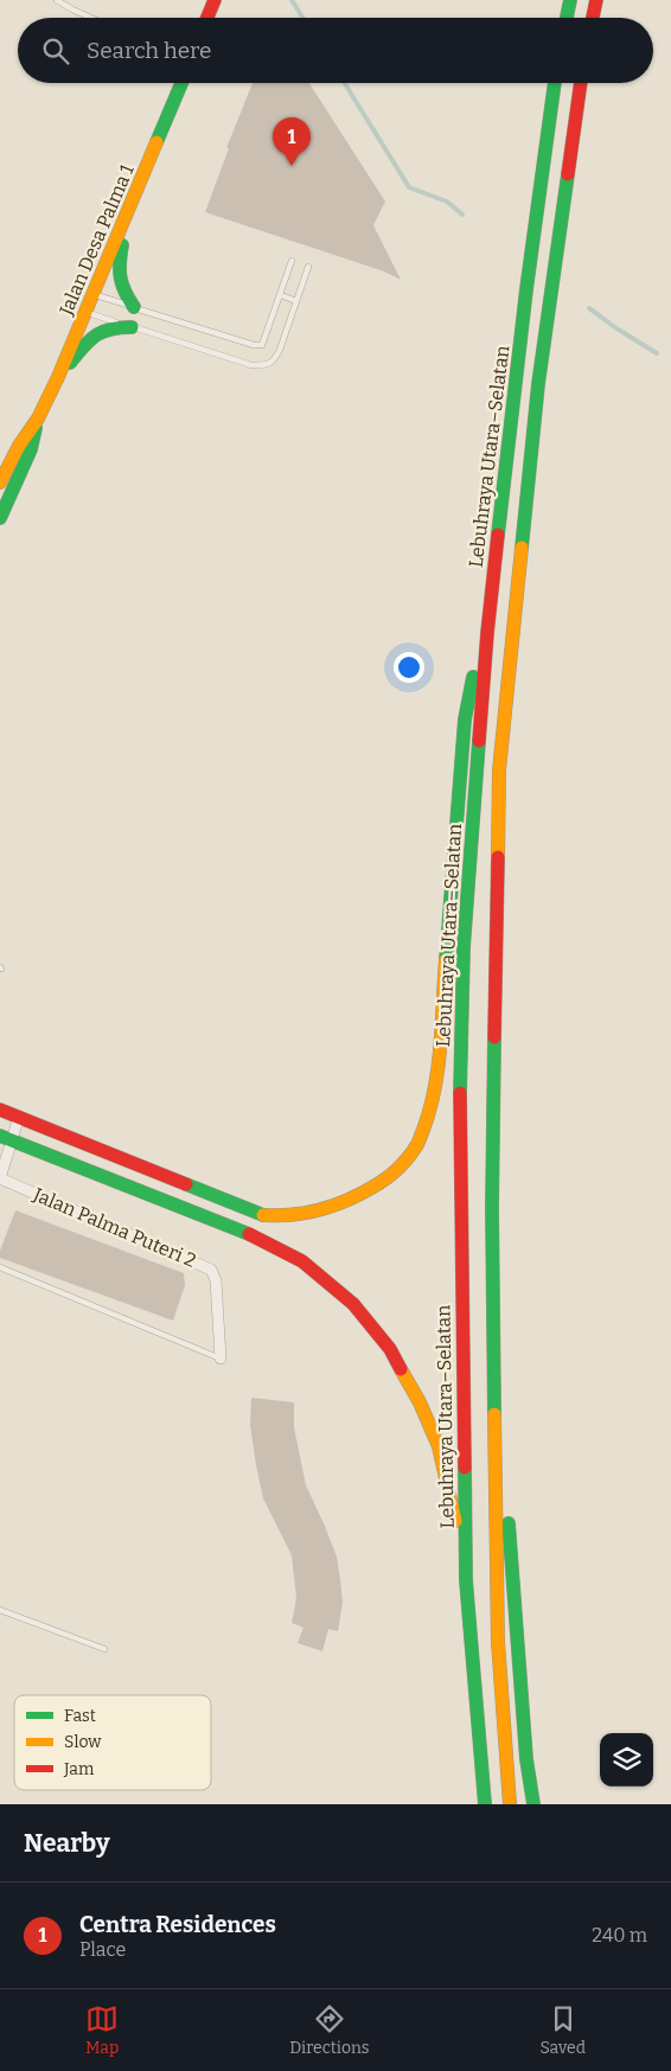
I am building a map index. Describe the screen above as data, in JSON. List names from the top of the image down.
{
  "streets": {
    "main road": ["Jalan Desa Palma 1", "Lebuhraya Utara–Selatan"],
    "street": ["Jalan Palma Puteri 2"]
  },
  "legend": ["Fast", "Slow", "Jam"],
  "page": {
    "search": "Search here",
    "pins": "1",
    "heading": "Nearby",
    "list": [
      {
        "mark": "1",
        "name": "Centra Residences",
        "note": "Place",
        "value": "240 m"
      }
    ],
    "nav": ["Map", "Directions", "Saved"]
  }
}
